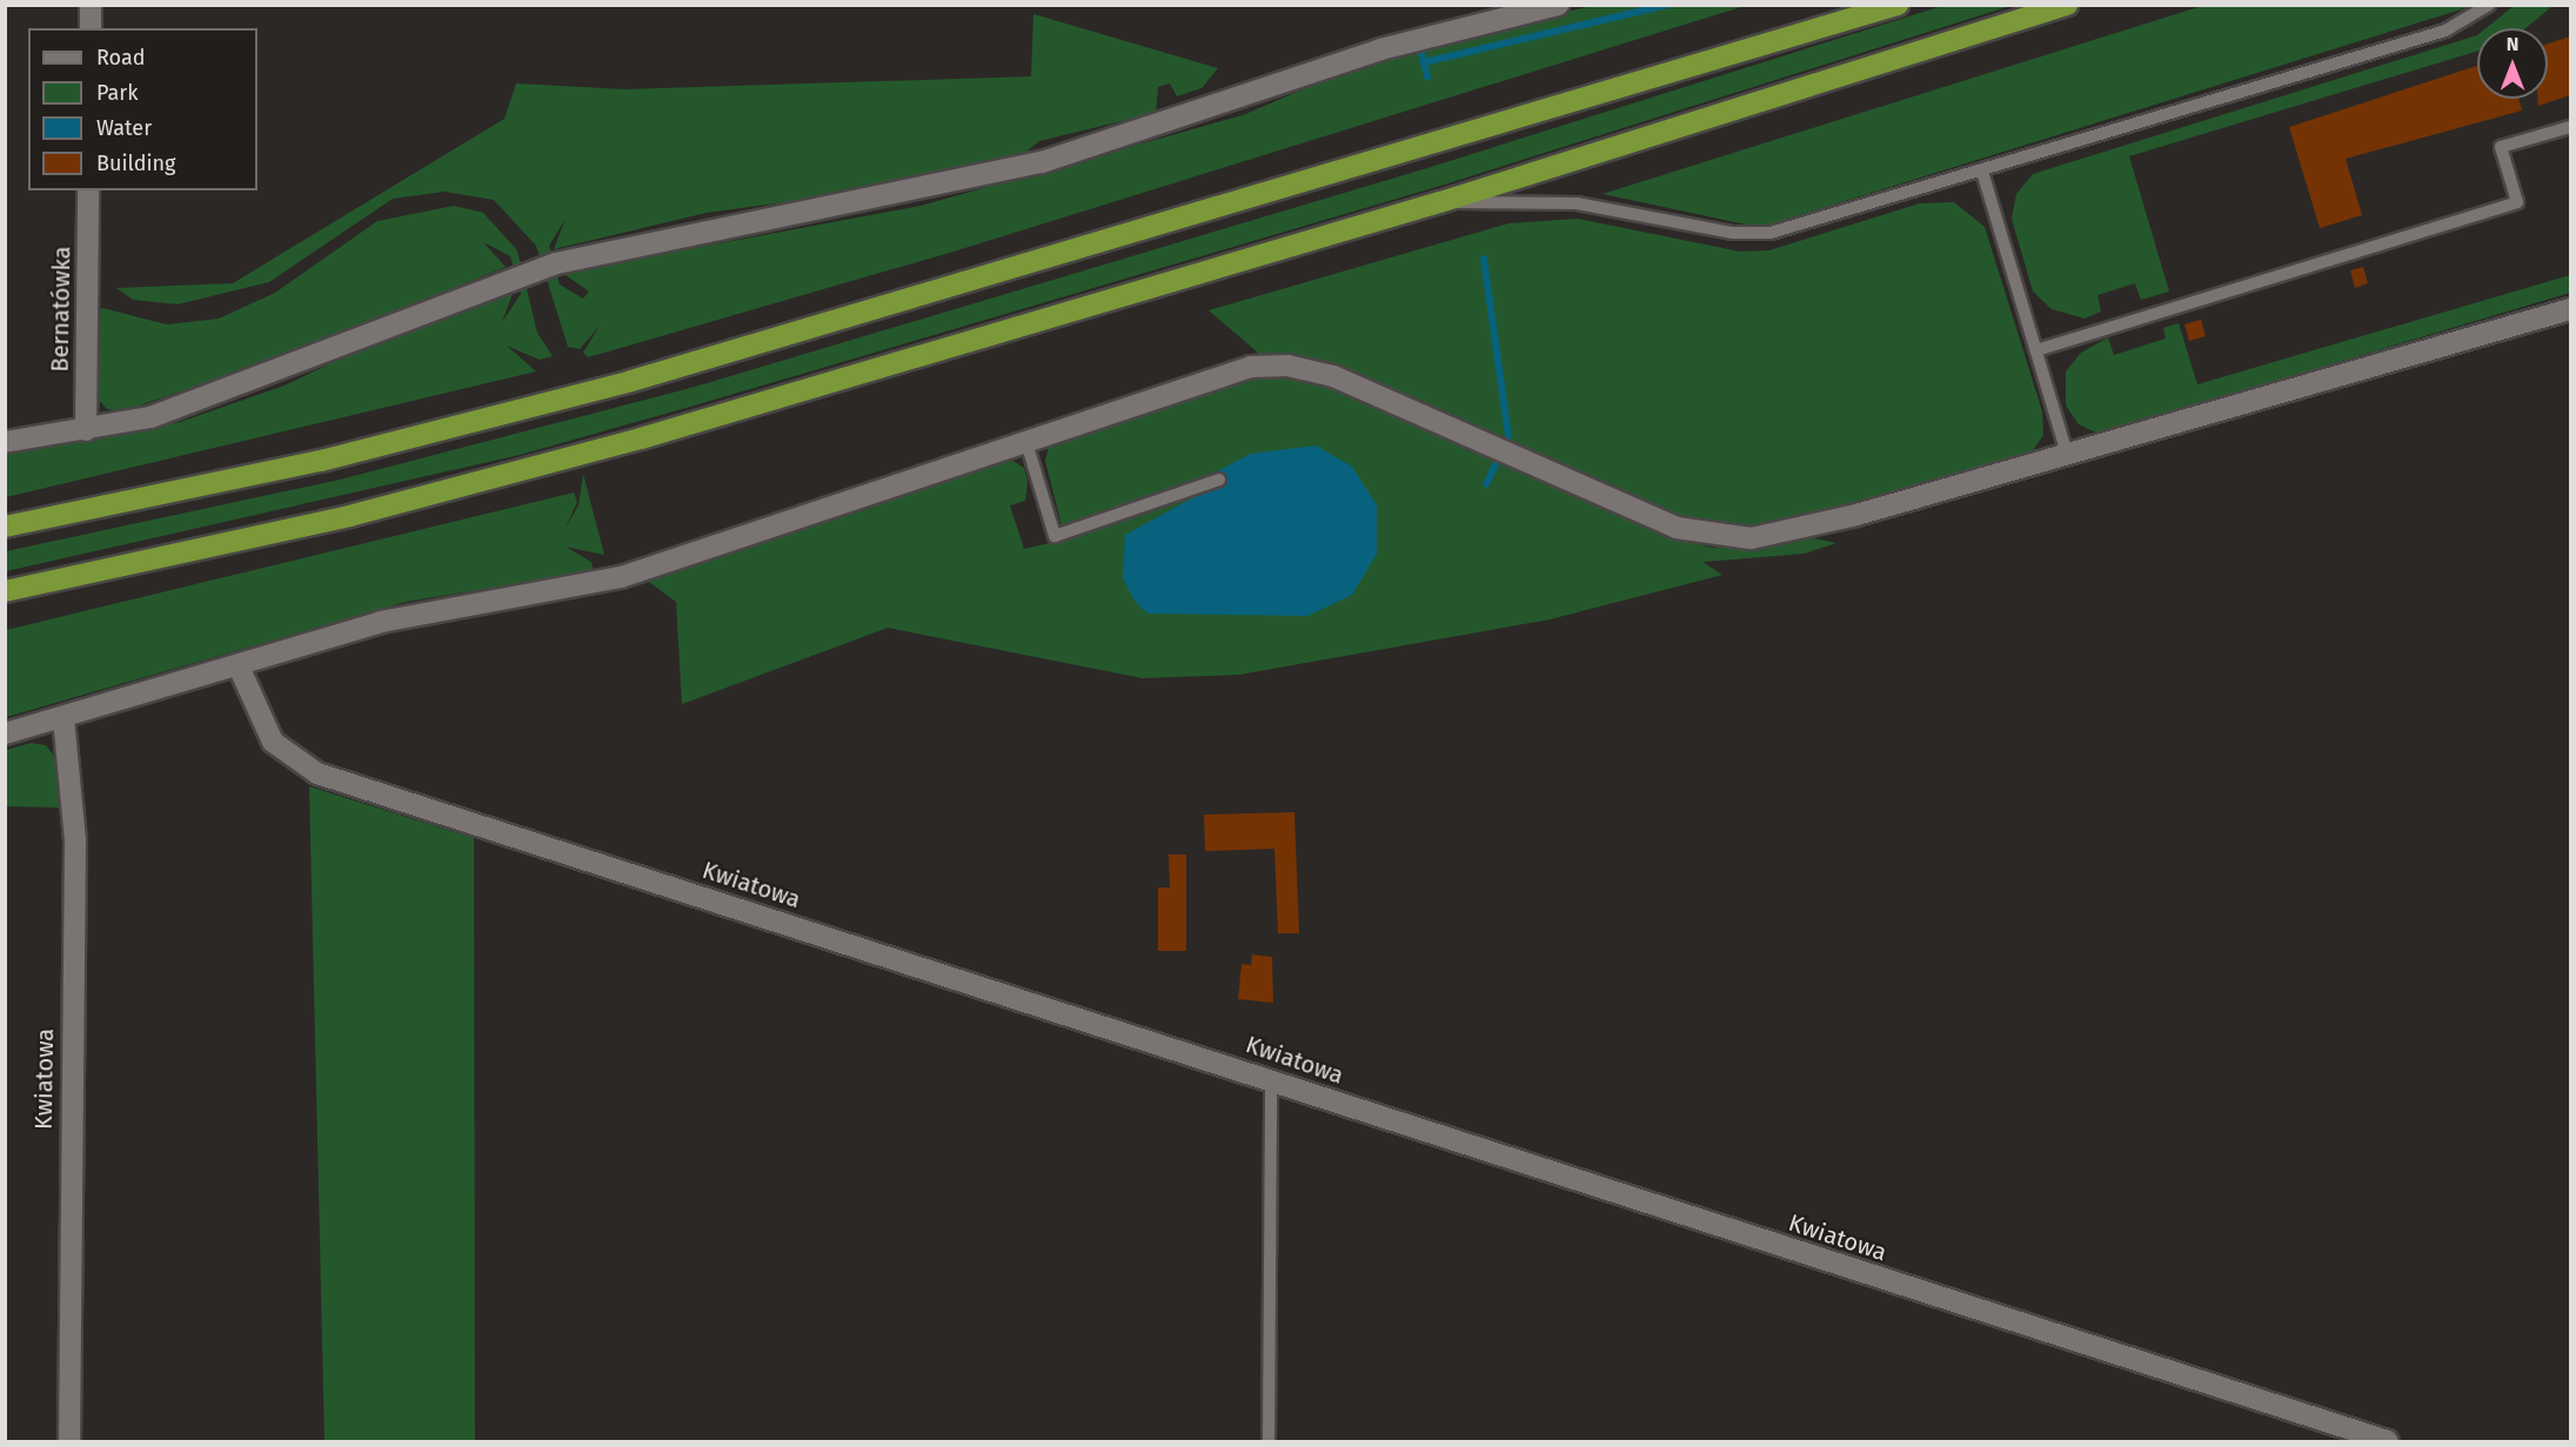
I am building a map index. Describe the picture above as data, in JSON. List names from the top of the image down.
{
  "streets": {
    "street": ["Bernatówka", "Kwiatowa"]
  },
  "legend": [
    "Road",
    "Park",
    "Water",
    "Building"
  ],
  "north": "top"
}
